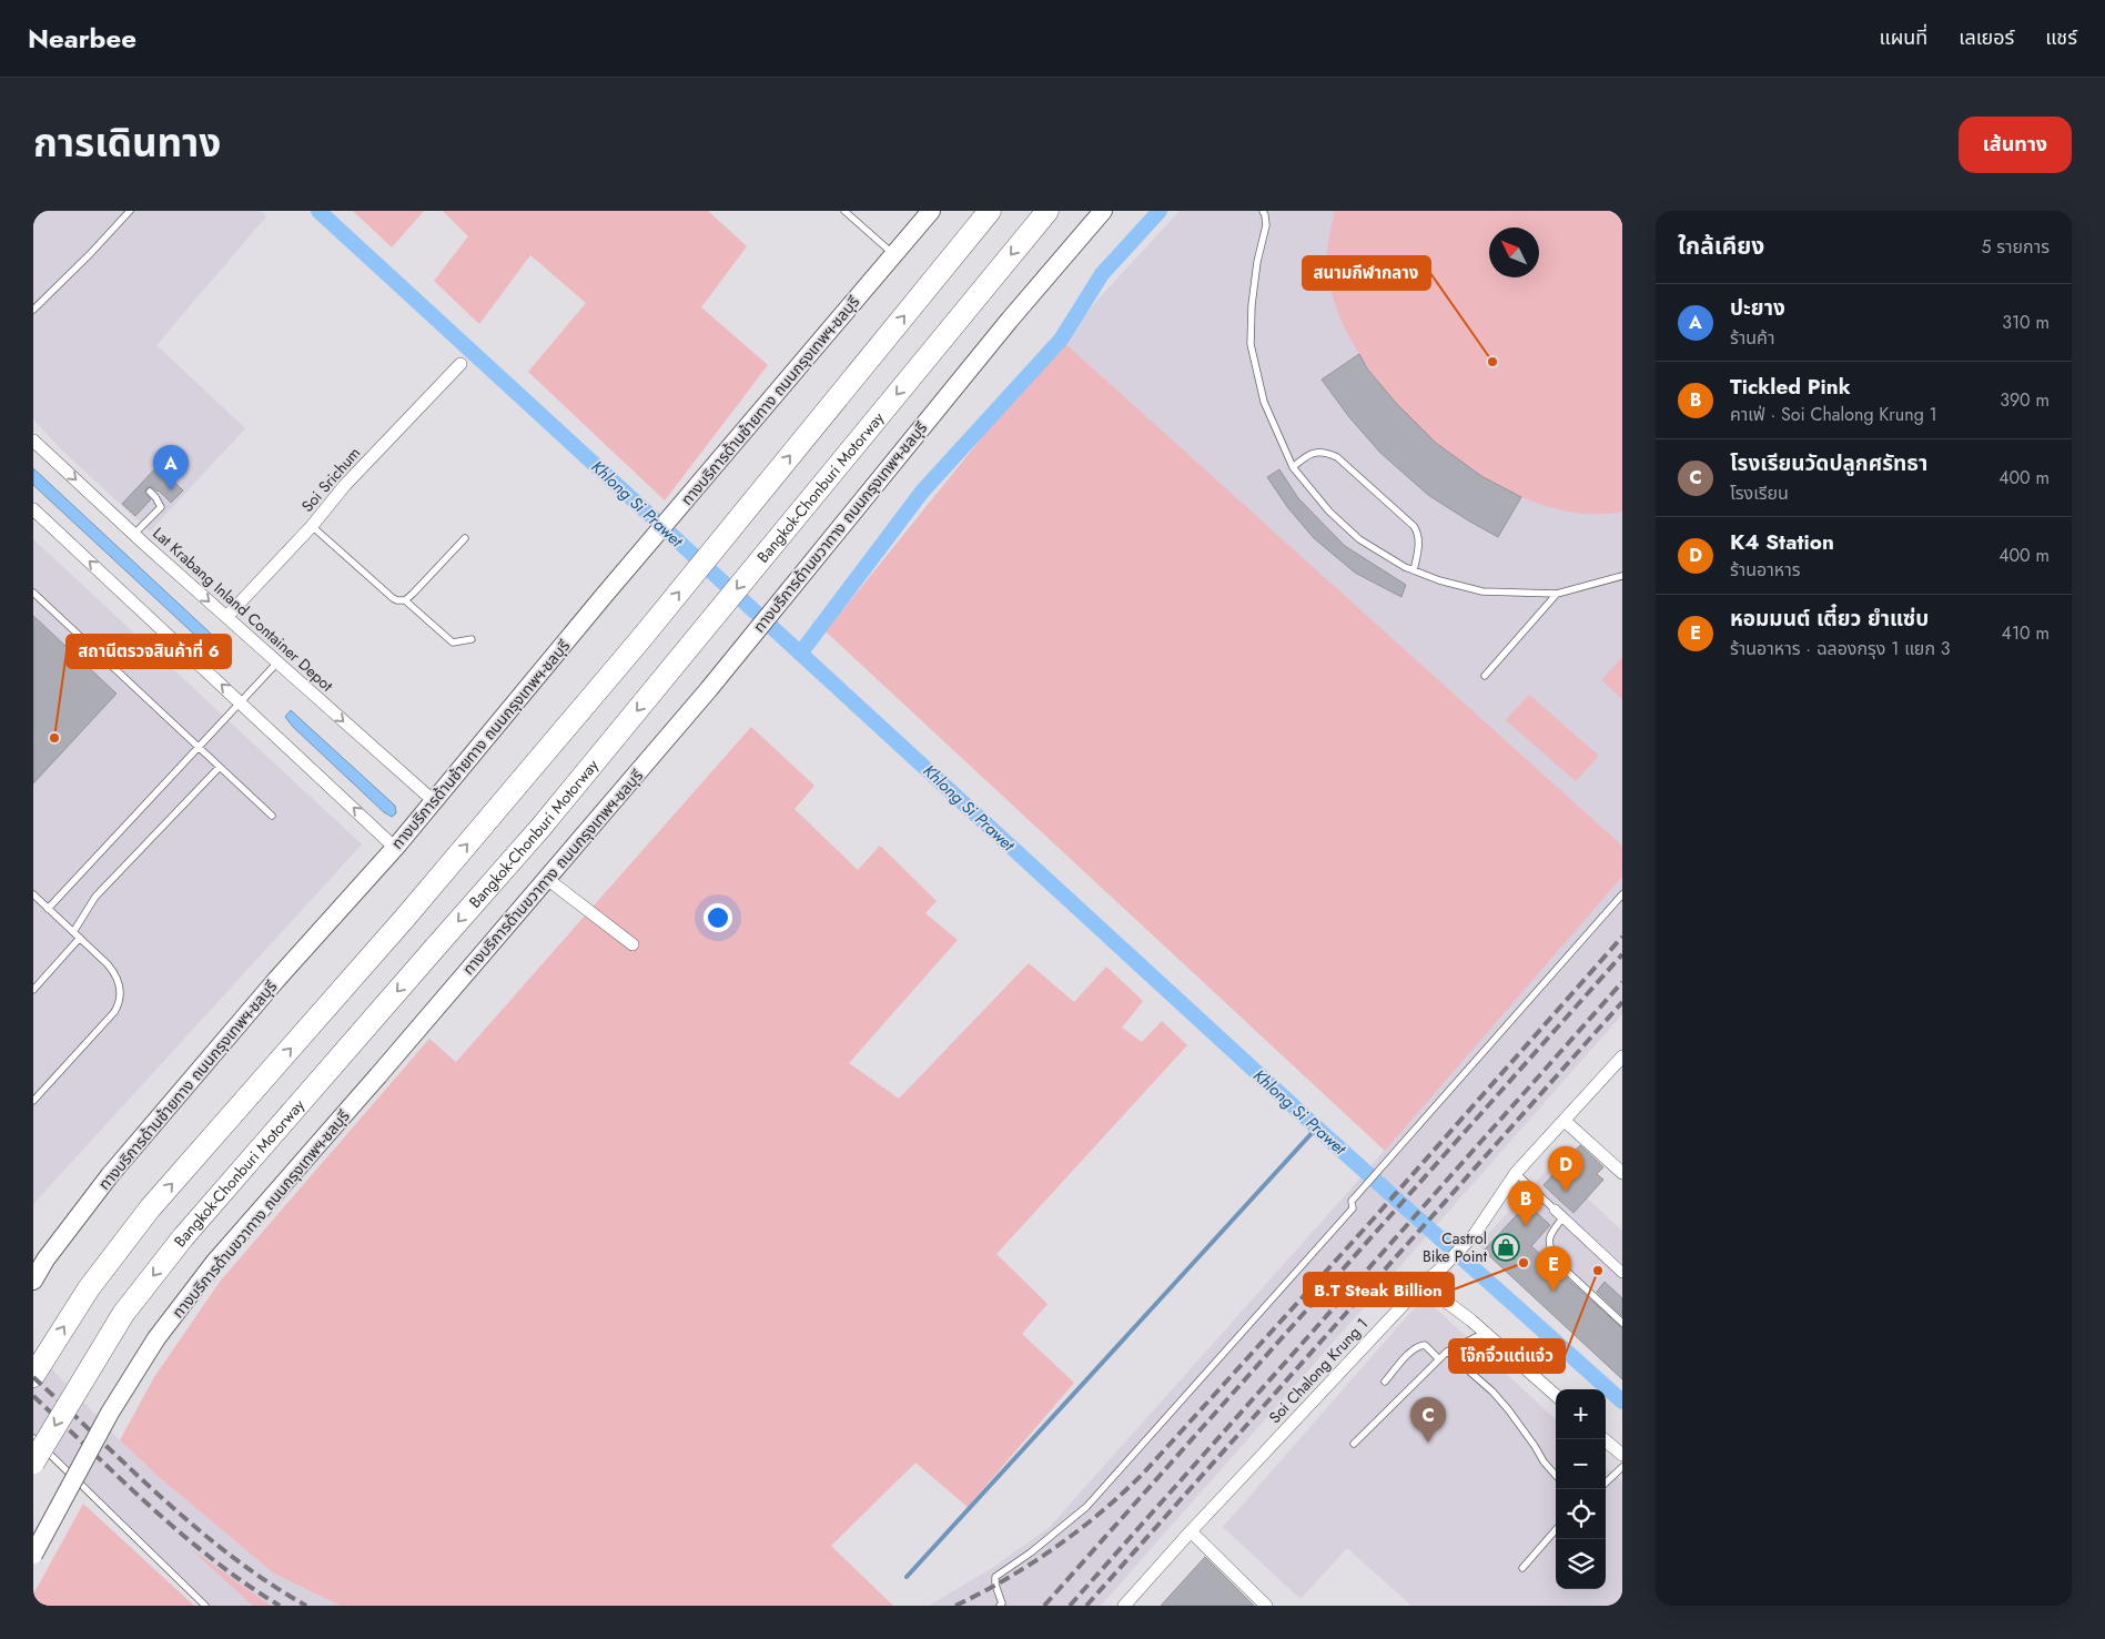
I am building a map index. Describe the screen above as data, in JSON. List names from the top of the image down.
{
  "streets": {
    "highway": ["Bangkok-Chonburi Motorway"],
    "main road": ["ทางบริการด้านซ้ายทาง ถนนกรุงเทพฯ-ชลบุรี", "ทางบริการด้านขวาทาง ถนนกรุงเทพฯ-ชลบุรี"],
    "street": ["Soi Srichum", "Lat Krabang Inland Container Depot", "Soi Chalong Krung 1"]
  },
  "crossings": [
    ["ทางบริการด้านซ้ายทาง ถนนกรุงเทพฯ-ชลบุรี", "Lat Krabang Inland Container Depot"],
    ["Soi Srichum", "Lat Krabang Inland Container Depot"]
  ],
  "water": ["Khlong Si Prawet"],
  "places": {
    "other": [
      "สนามกีฬากลาง",
      "สถานีตรวจสินค้าที่ 6",
      "B.T Steak Billion",
      "โจ๊กจิ๋วแต่แจ๋ว"
    ],
    "shop": ["Castrol Bike Point"]
  },
  "north": "top left",
  "page": {
    "header": "Nearbee",
    "nav": ["แผนที่", "เลเยอร์", "แชร์"],
    "title": "การเดินทาง",
    "buttons": "เส้นทาง",
    "heading": ["ใกล้เคียง", "5 รายการ"],
    "list": [
      {
        "mark": "A",
        "name": "ปะยาง",
        "note": "ร้านค้า",
        "value": "310 m"
      },
      {
        "mark": "B",
        "name": "Tickled Pink",
        "note": "คาเฟ่ · Soi Chalong Krung 1",
        "value": "390 m"
      },
      {
        "mark": "C",
        "name": "โรงเรียนวัดปลูกศรัทธา",
        "note": "โรงเรียน",
        "value": "400 m"
      },
      {
        "mark": "D",
        "name": "K4 Station",
        "note": "ร้านอาหาร",
        "value": "400 m"
      },
      {
        "mark": "E",
        "name": "หอมมนต์ เตี๋ยว ยำแซ่บ",
        "note": "ร้านอาหาร · ฉลองกรุง 1 แยก 3",
        "value": "410 m"
      }
    ],
    "pins": [
      "A",
      "D",
      "B",
      "E",
      "C"
    ],
    "map_buttons": ["+", "−"]
  }
}
